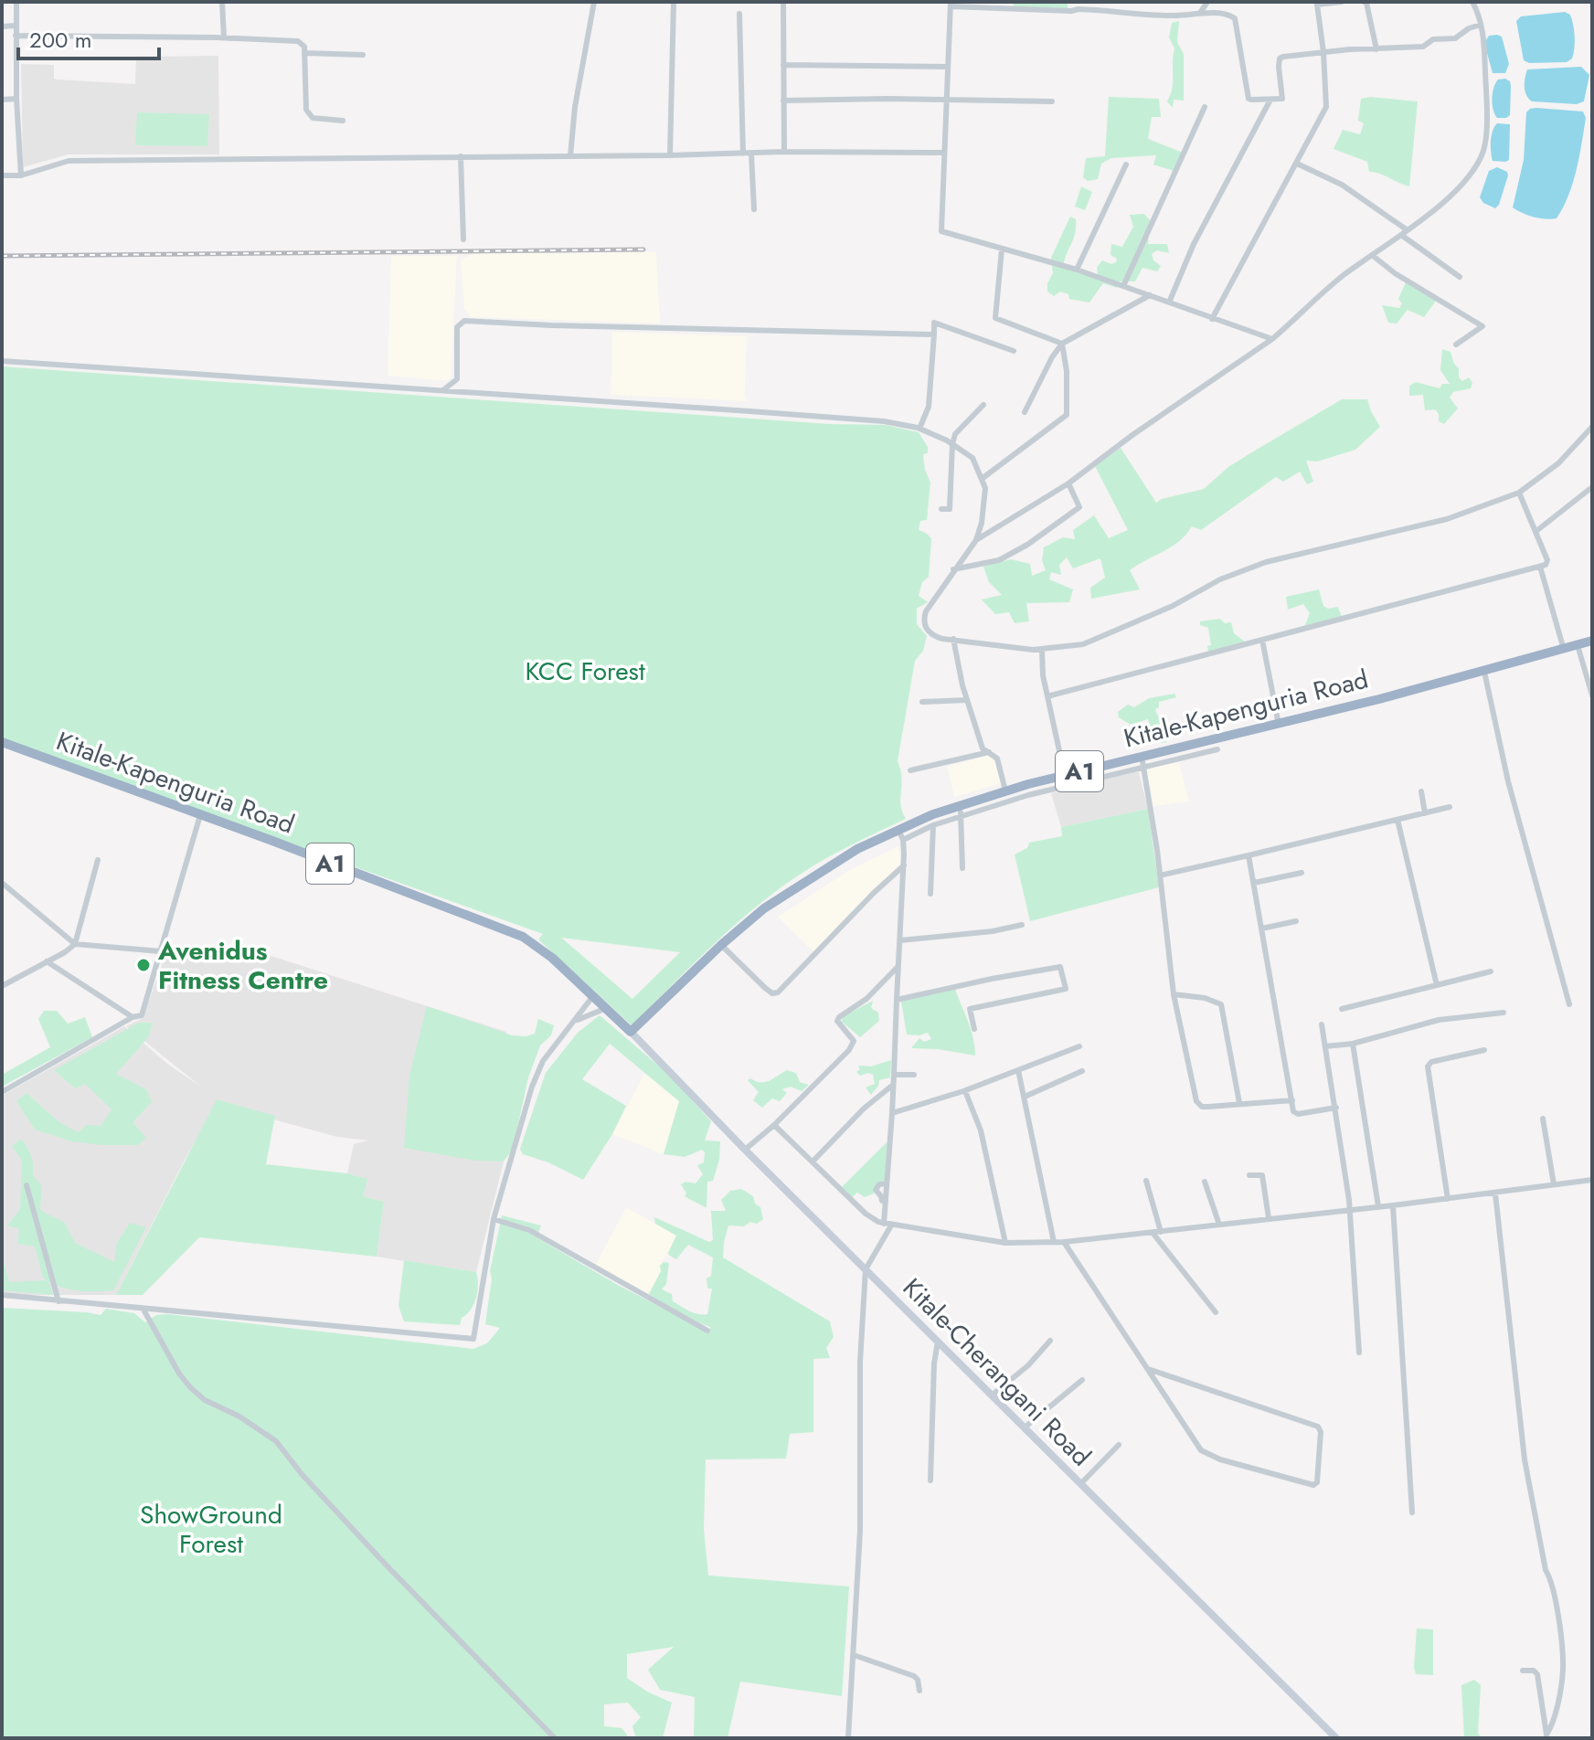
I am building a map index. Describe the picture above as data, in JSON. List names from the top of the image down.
{
  "streets": {
    "highway": ["Kitale-Kapenguria Road", "A1"],
    "main road": ["Kitale-Cherangani Road"]
  },
  "crossings": [
    ["Kitale-Kapenguria Road", "Kitale-Cherangani Road"]
  ],
  "parks": ["KCC Forest", "ShowGround Forest"],
  "places": ["Avenidus Fitness Centre"],
  "scale_bar": "200 m"
}
